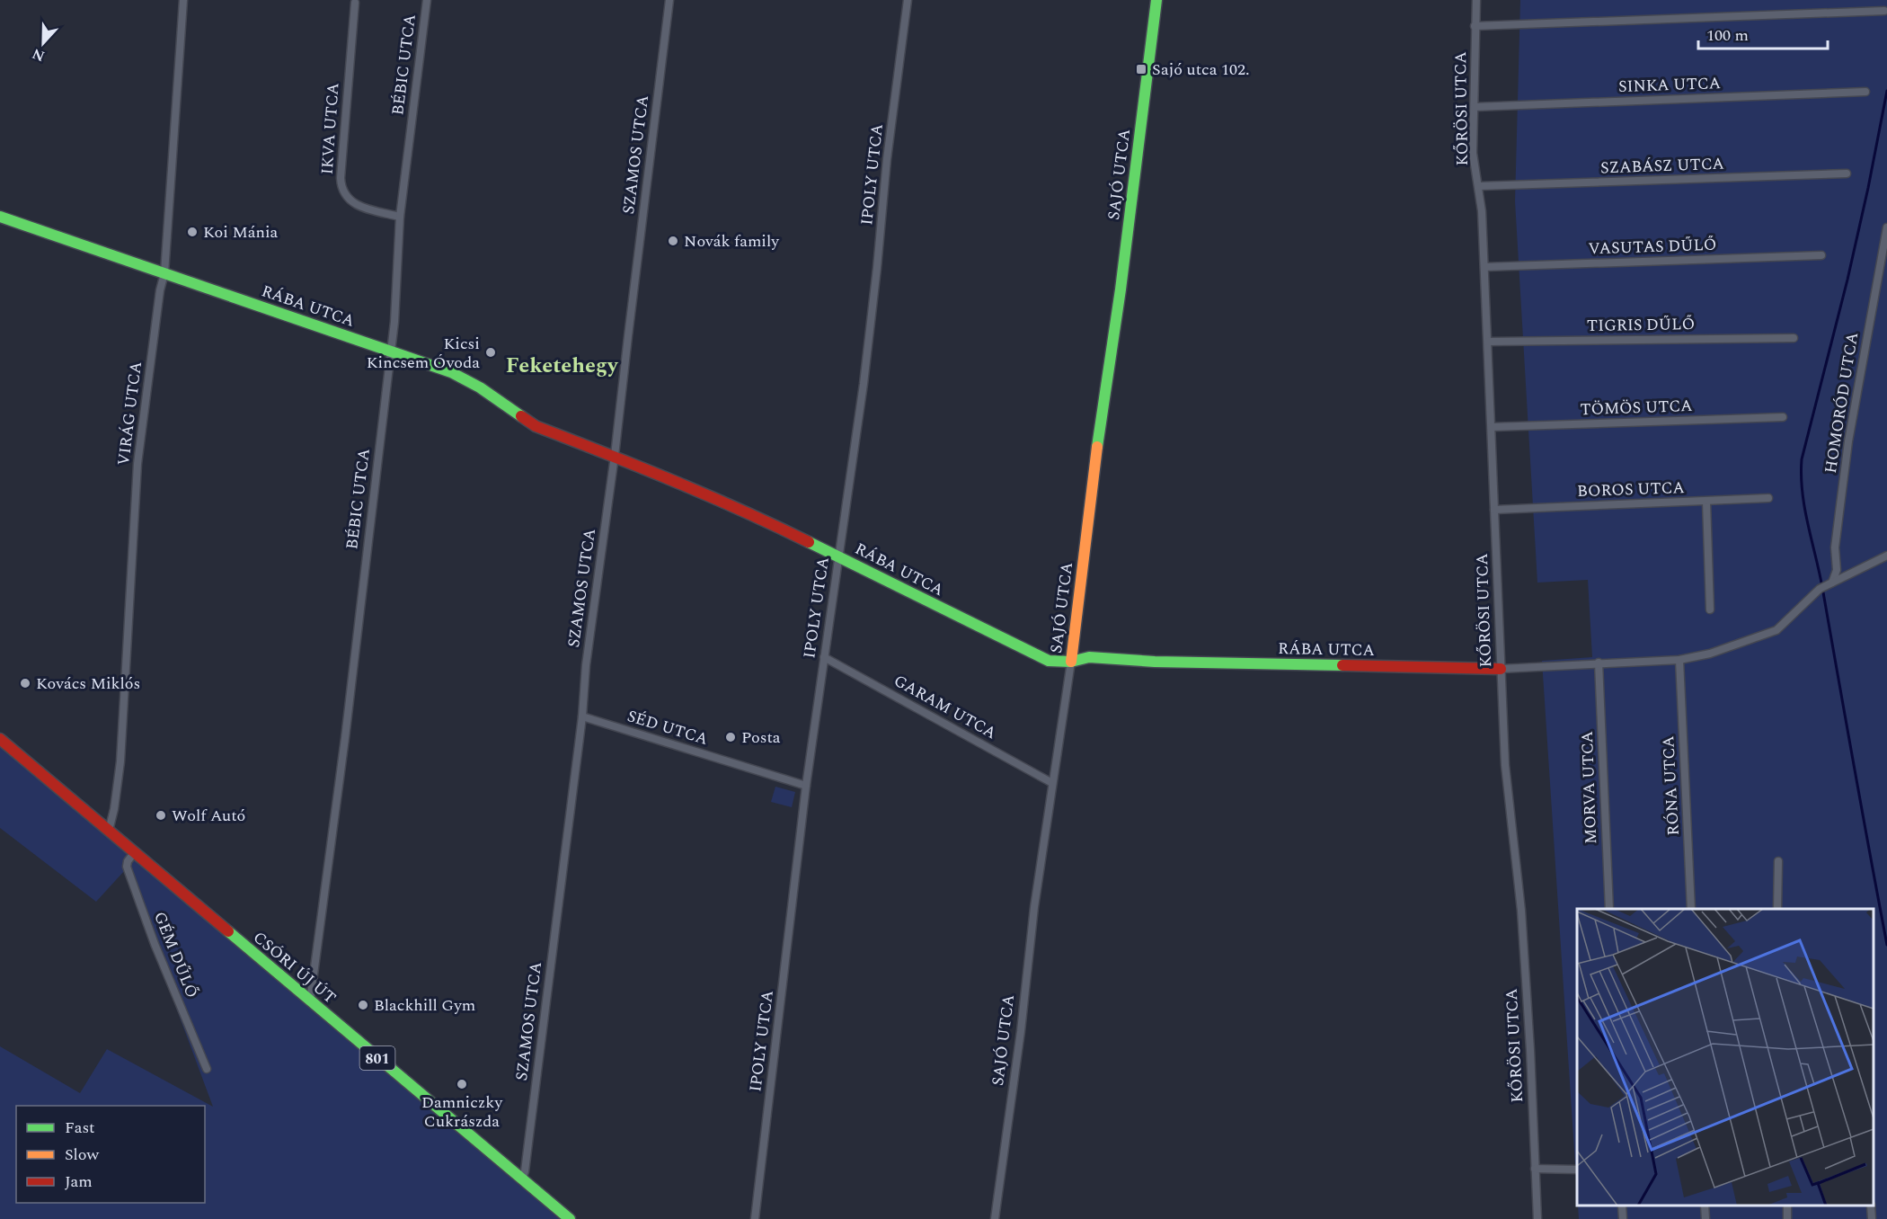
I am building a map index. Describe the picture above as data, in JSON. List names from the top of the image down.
{
  "streets": {
    "street": [
      "BÉBIC UTCA",
      "SINKA UTCA",
      "KŐRÖSI UTCA",
      "IKVA UTCA",
      "SZAMOS UTCA",
      "SZABÁSZ UTCA",
      "IPOLY UTCA",
      "SAJÓ UTCA",
      "VASUTAS DŰLŐ",
      "RÁBA UTCA",
      "TIGRIS DŰLŐ",
      "HOMORÓD UTCA",
      "TÖMÖS UTCA",
      "VIRÁG UTCA",
      "BOROS UTCA",
      "GARAM UTCA",
      "SÉD UTCA",
      "RÓNA UTCA",
      "MORVA UTCA",
      "GÉM DŰLŐ",
      "CSÓRI ÚJ ÚT",
      "801"
    ]
  },
  "crossings": [
    ["BÉBIC UTCA", "IKVA UTCA"],
    ["BÉBIC UTCA", "RÁBA UTCA"],
    ["BÉBIC UTCA", "CSÓRI ÚJ ÚT"],
    ["SINKA UTCA", "KŐRÖSI UTCA"],
    ["KŐRÖSI UTCA", "SZABÁSZ UTCA"],
    ["KŐRÖSI UTCA", "VASUTAS DŰLŐ"],
    ["KŐRÖSI UTCA", "RÁBA UTCA"],
    ["KŐRÖSI UTCA", "TIGRIS DŰLŐ"],
    ["KŐRÖSI UTCA", "TÖMÖS UTCA"],
    ["KŐRÖSI UTCA", "BOROS UTCA"],
    ["SZAMOS UTCA", "RÁBA UTCA"],
    ["SZAMOS UTCA", "SÉD UTCA"],
    ["SZAMOS UTCA", "CSÓRI ÚJ ÚT"],
    ["IPOLY UTCA", "RÁBA UTCA"],
    ["IPOLY UTCA", "GARAM UTCA"],
    ["IPOLY UTCA", "SÉD UTCA"],
    ["SAJÓ UTCA", "RÁBA UTCA"],
    ["SAJÓ UTCA", "GARAM UTCA"],
    ["RÁBA UTCA", "HOMORÓD UTCA"],
    ["RÁBA UTCA", "VIRÁG UTCA"],
    ["RÁBA UTCA", "RÓNA UTCA"],
    ["RÁBA UTCA", "MORVA UTCA"],
    ["VIRÁG UTCA", "CSÓRI ÚJ ÚT"],
    ["GÉM DŰLŐ", "CSÓRI ÚJ ÚT"]
  ],
  "districts": ["Feketehegy"],
  "places": {
    "transit": ["Sajó utca 102."],
    "other": [
      "Koi Mánia",
      "Novák family",
      "Kicsi Kincsem Óvoda",
      "Kovács Miklós",
      "Posta",
      "Wolf Autó",
      "Blackhill Gym",
      "Damniczky Cukrászda"
    ]
  },
  "legend": ["Fast", "Slow", "Jam"],
  "scale_bar": "100 m",
  "north": "bottom"
}
